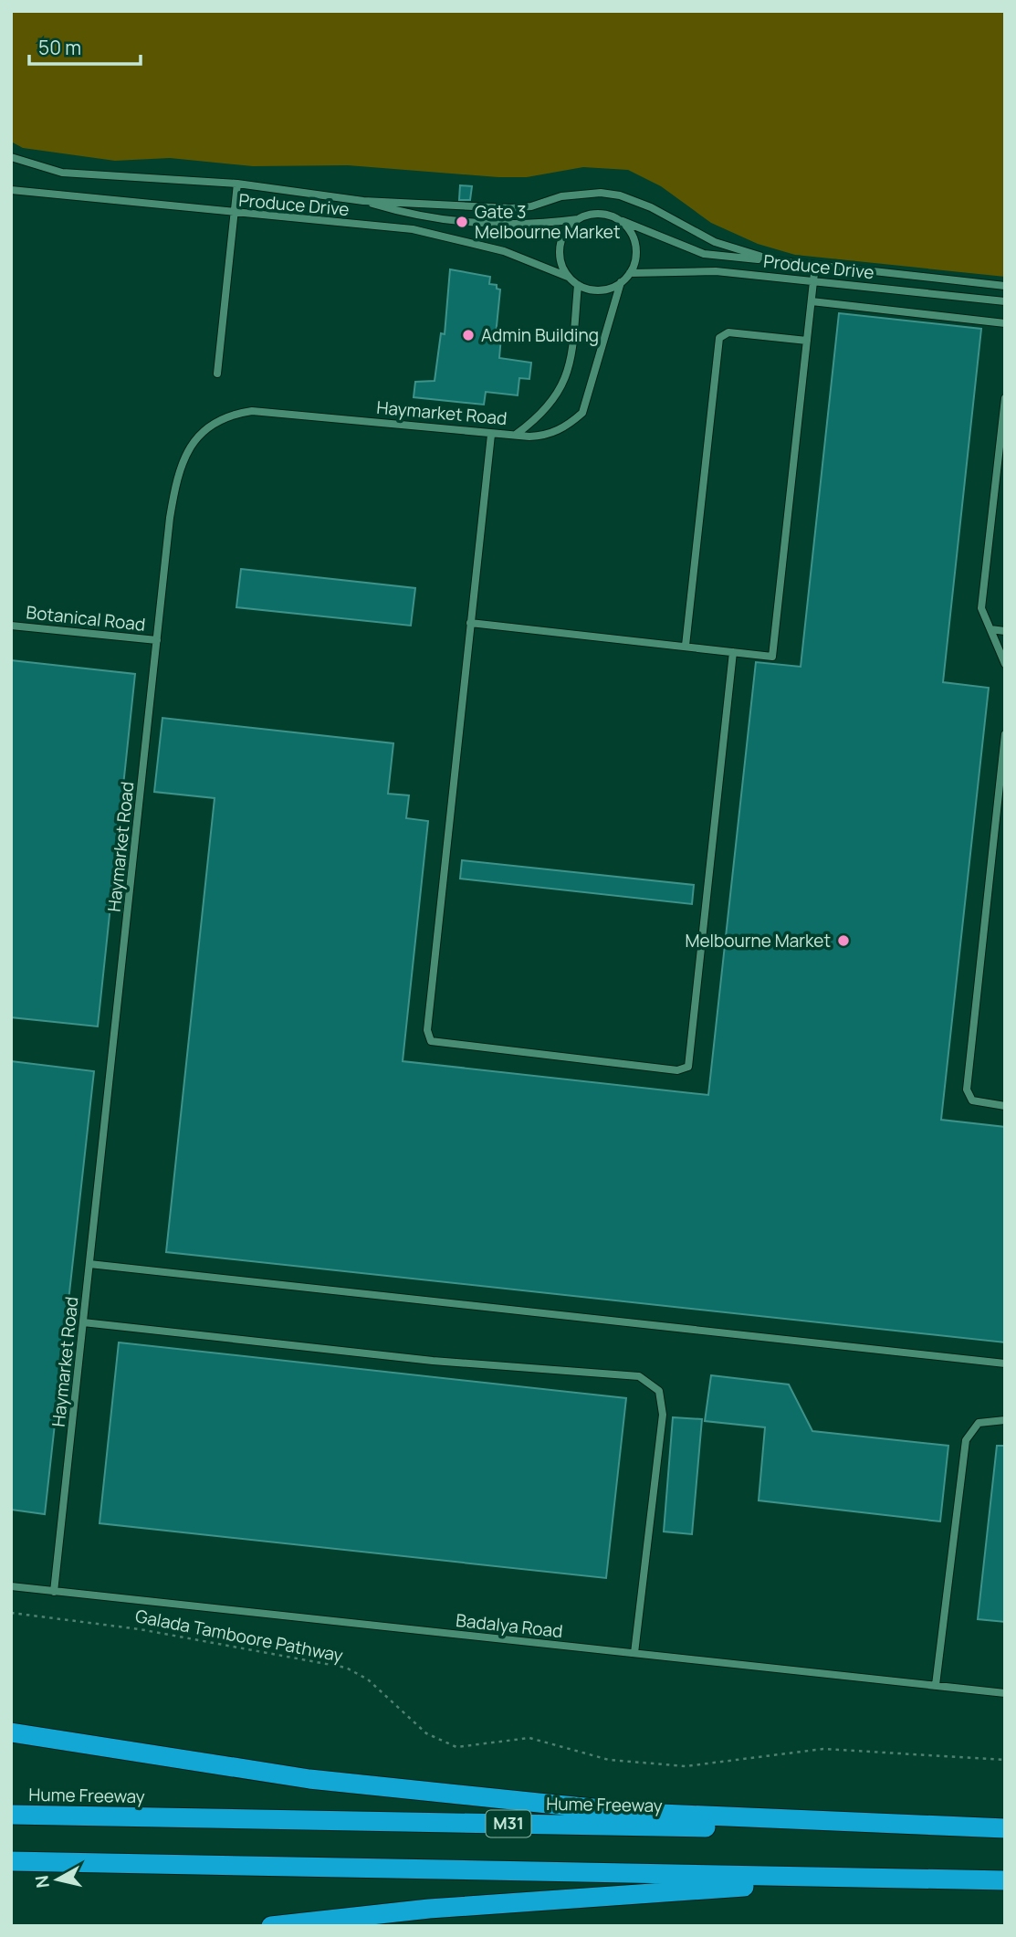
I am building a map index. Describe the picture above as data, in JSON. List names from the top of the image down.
{
  "streets": {
    "highway": ["Hume Freeway", "M31"],
    "lane": [
      "Produce Drive",
      "Haymarket Road",
      "Botanical Road",
      "Badalya Road"
    ],
    "path": ["Galada Tamboore Pathway"]
  },
  "crossings": [
    ["Produce Drive", "Haymarket Road"],
    ["Haymarket Road", "Botanical Road"],
    ["Haymarket Road", "Badalya Road"]
  ],
  "places": ["Gate 3 Melbourne Market", "Admin Building", "Melbourne Market"],
  "scale_bar": "50 m",
  "north": "left"
}
